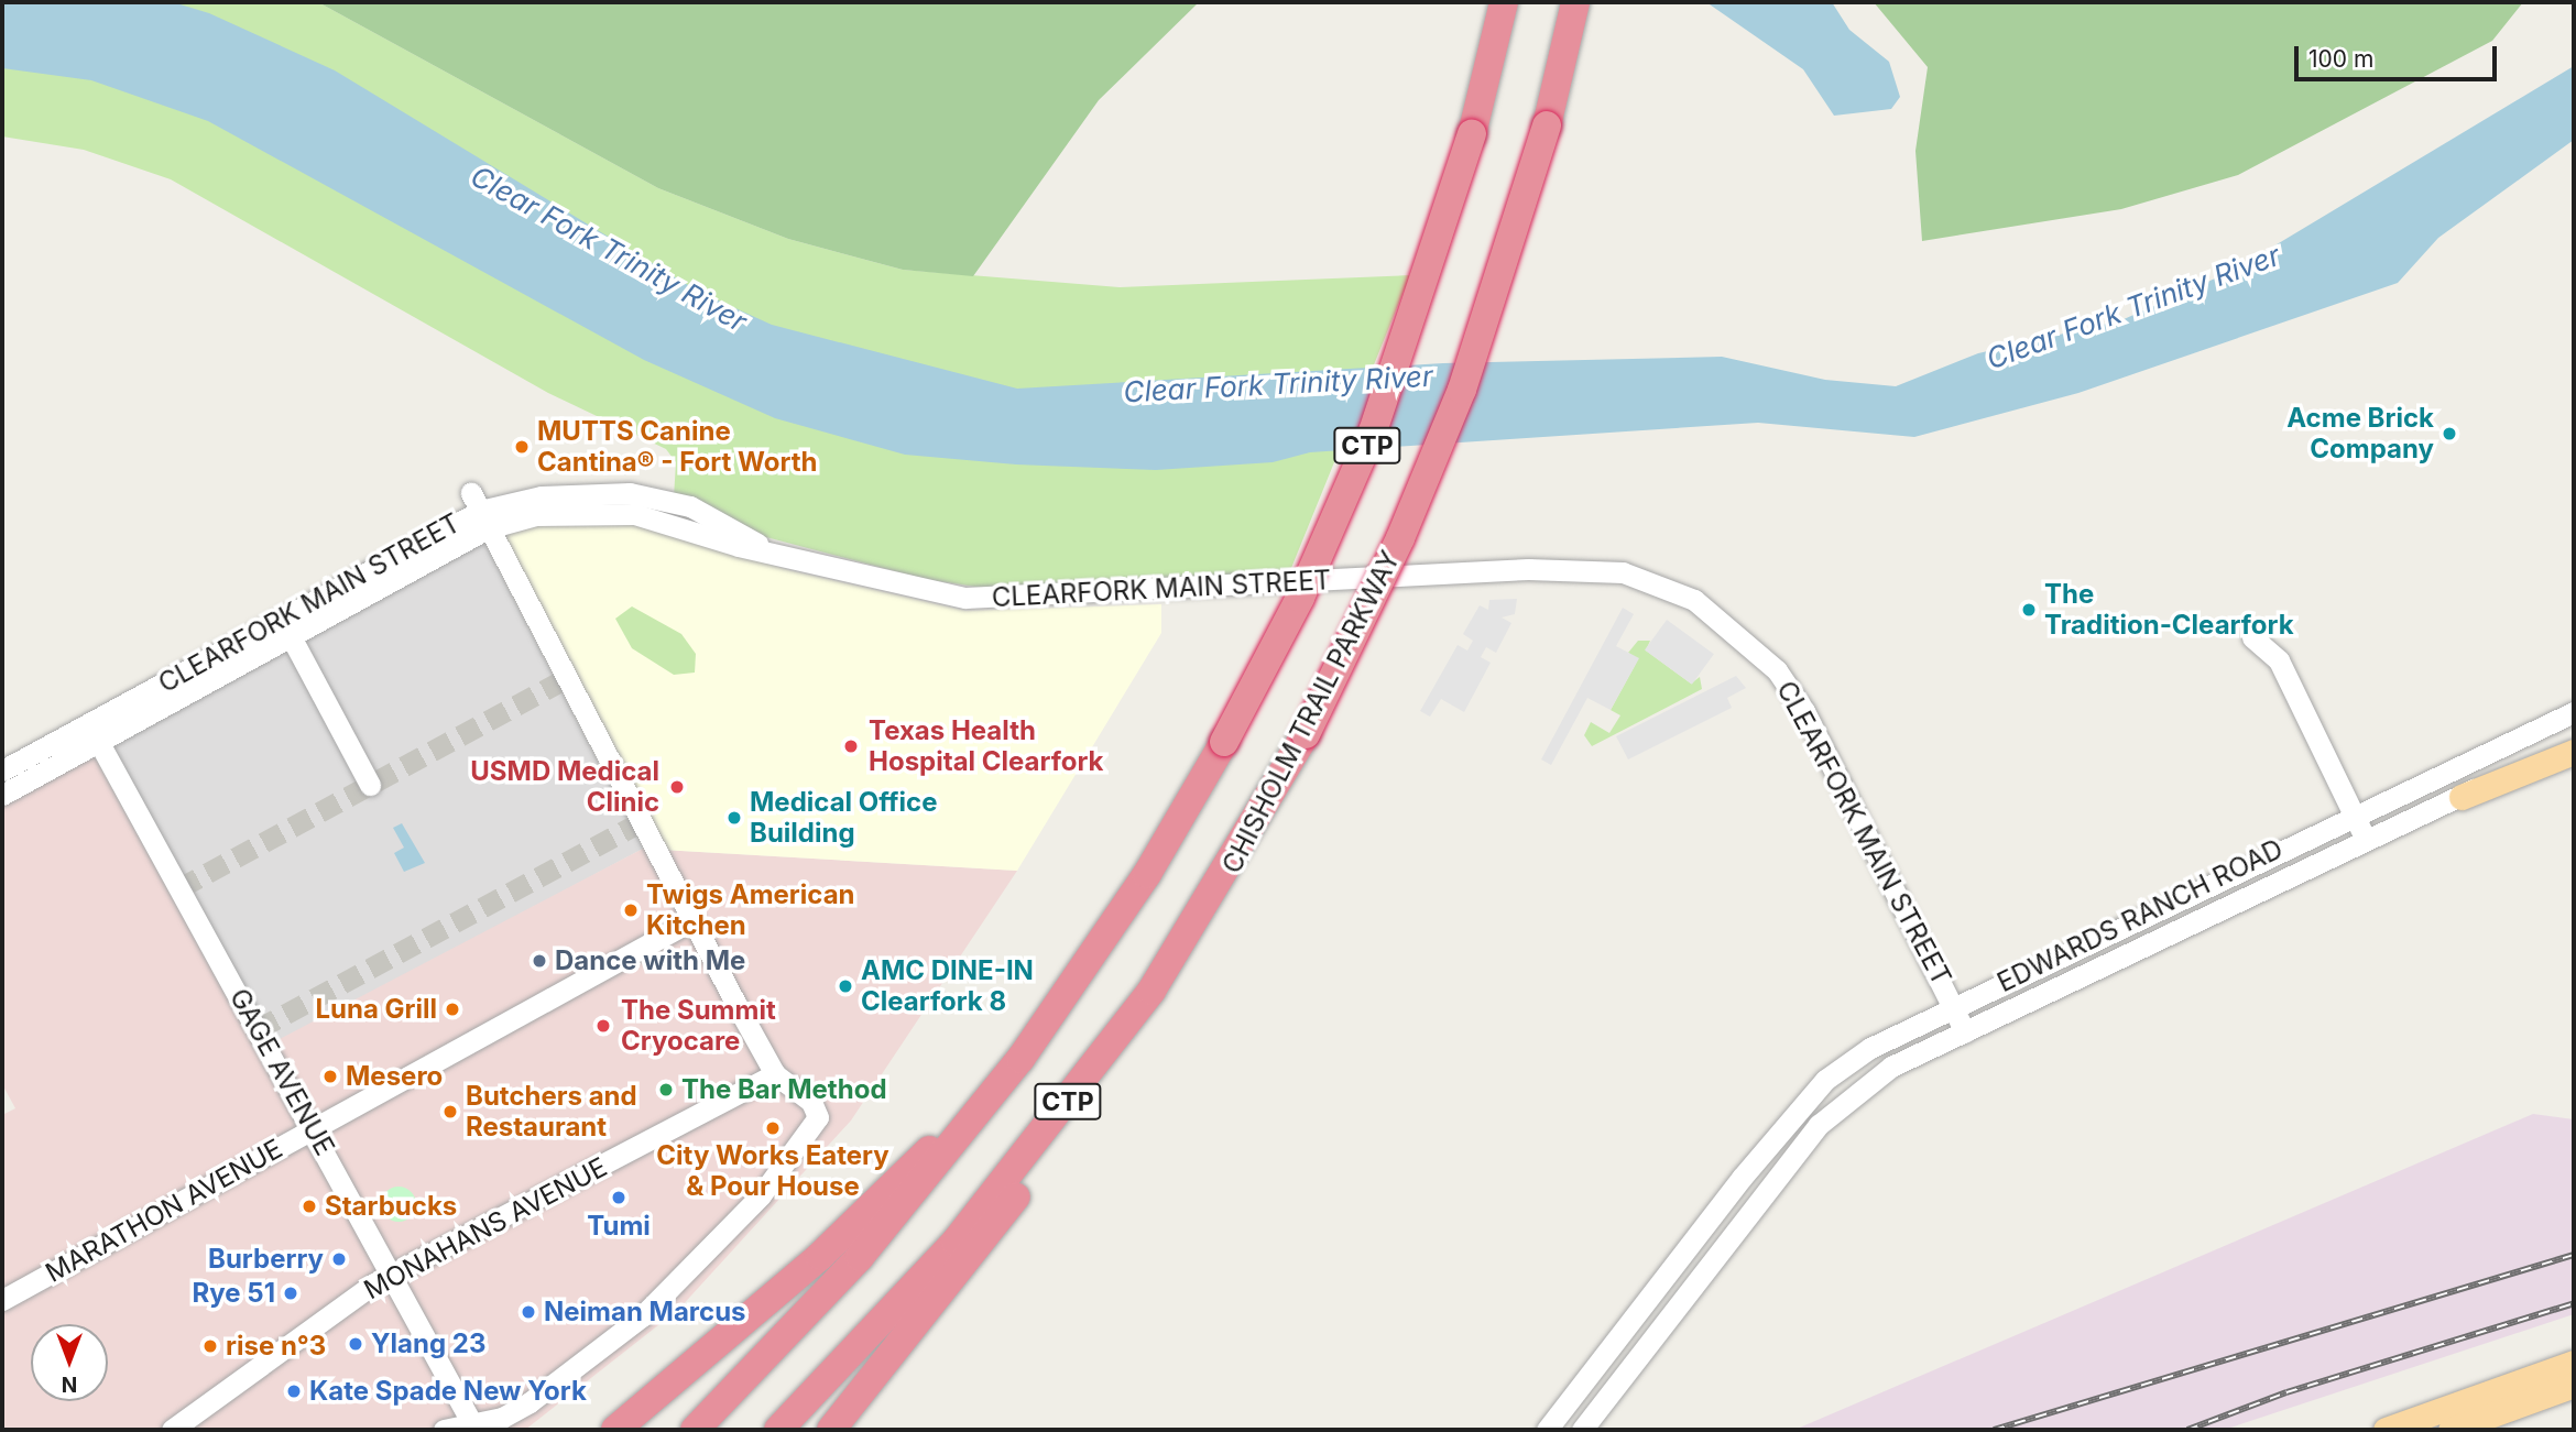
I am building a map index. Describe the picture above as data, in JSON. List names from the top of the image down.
{
  "streets": {
    "highway": ["CTP", "CHISHOLM TRAIL PARKWAY"],
    "street": [
      "CLEARFORK MAIN STREET",
      "EDWARDS RANCH ROAD",
      "GAGE AVENUE",
      "MARATHON AVENUE",
      "MONAHANS AVENUE"
    ]
  },
  "crossings": [
    ["CLEARFORK MAIN STREET", "EDWARDS RANCH ROAD"],
    ["CLEARFORK MAIN STREET", "GAGE AVENUE"],
    ["GAGE AVENUE", "MARATHON AVENUE"],
    ["GAGE AVENUE", "MONAHANS AVENUE"]
  ],
  "water": ["Clear Fork Trinity River"],
  "places": [
    "Acme Brick Company",
    "MUTTS Canine Cantina® - Fort Worth",
    "The Tradition-Clearfork",
    "Texas Health Hospital Clearfork",
    "USMD Medical Clinic",
    "Medical Office Building",
    "Twigs American Kitchen",
    "Dance with Me",
    "AMC DINE-IN Clearfork 8",
    "Luna Grill",
    "The Summit Cryocare",
    "Mesero",
    "The Bar Method",
    "Butchers and Restaurant",
    "City Works Eatery & Pour House",
    "Tumi",
    "Starbucks",
    "Burberry",
    "Rye 51",
    "Neiman Marcus",
    "Ylang 23",
    "rise n°3",
    "Kate Spade New York"
  ],
  "scale_bar": "100 m",
  "north": "bottom"
}
